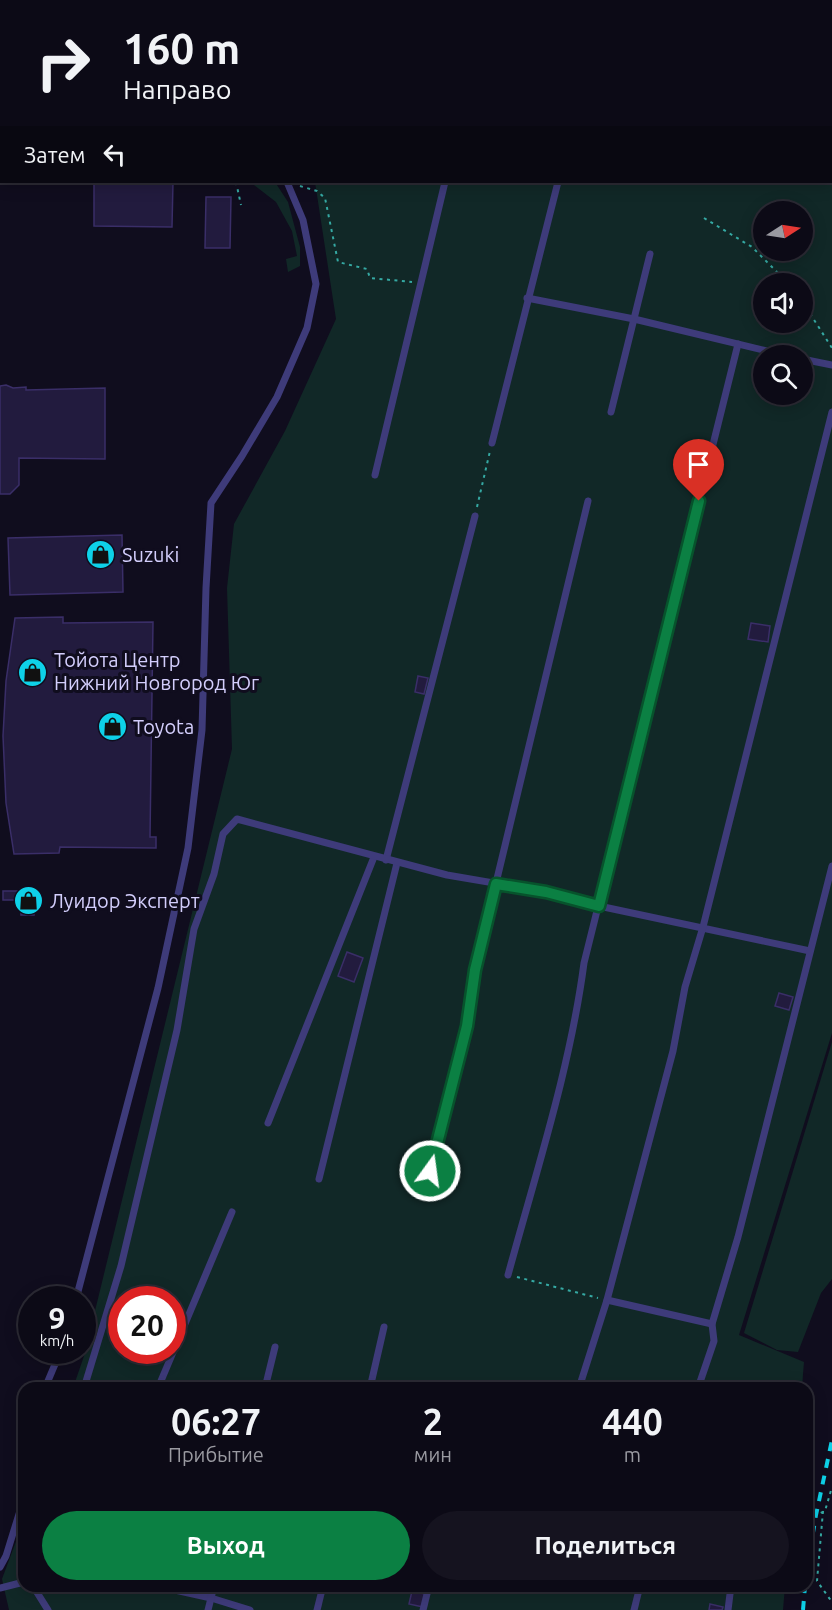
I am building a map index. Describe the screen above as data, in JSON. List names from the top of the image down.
{
  "places": {
    "shop": [
      "Suzuki",
      "Тойота Центр Нижний Новгород Юг",
      "Toyota",
      "Луидор Эксперт"
    ]
  },
  "north": "right",
  "page": {
    "turn": ["160 m", "Направо"],
    "then": "Затем",
    "speed": "9 km/h",
    "limit": "20",
    "eta": [
      "06:27",
      "Прибытие",
      "2",
      "мин",
      "440",
      "m"
    ],
    "buttons": ["Выход", "Поделиться"]
  }
}
